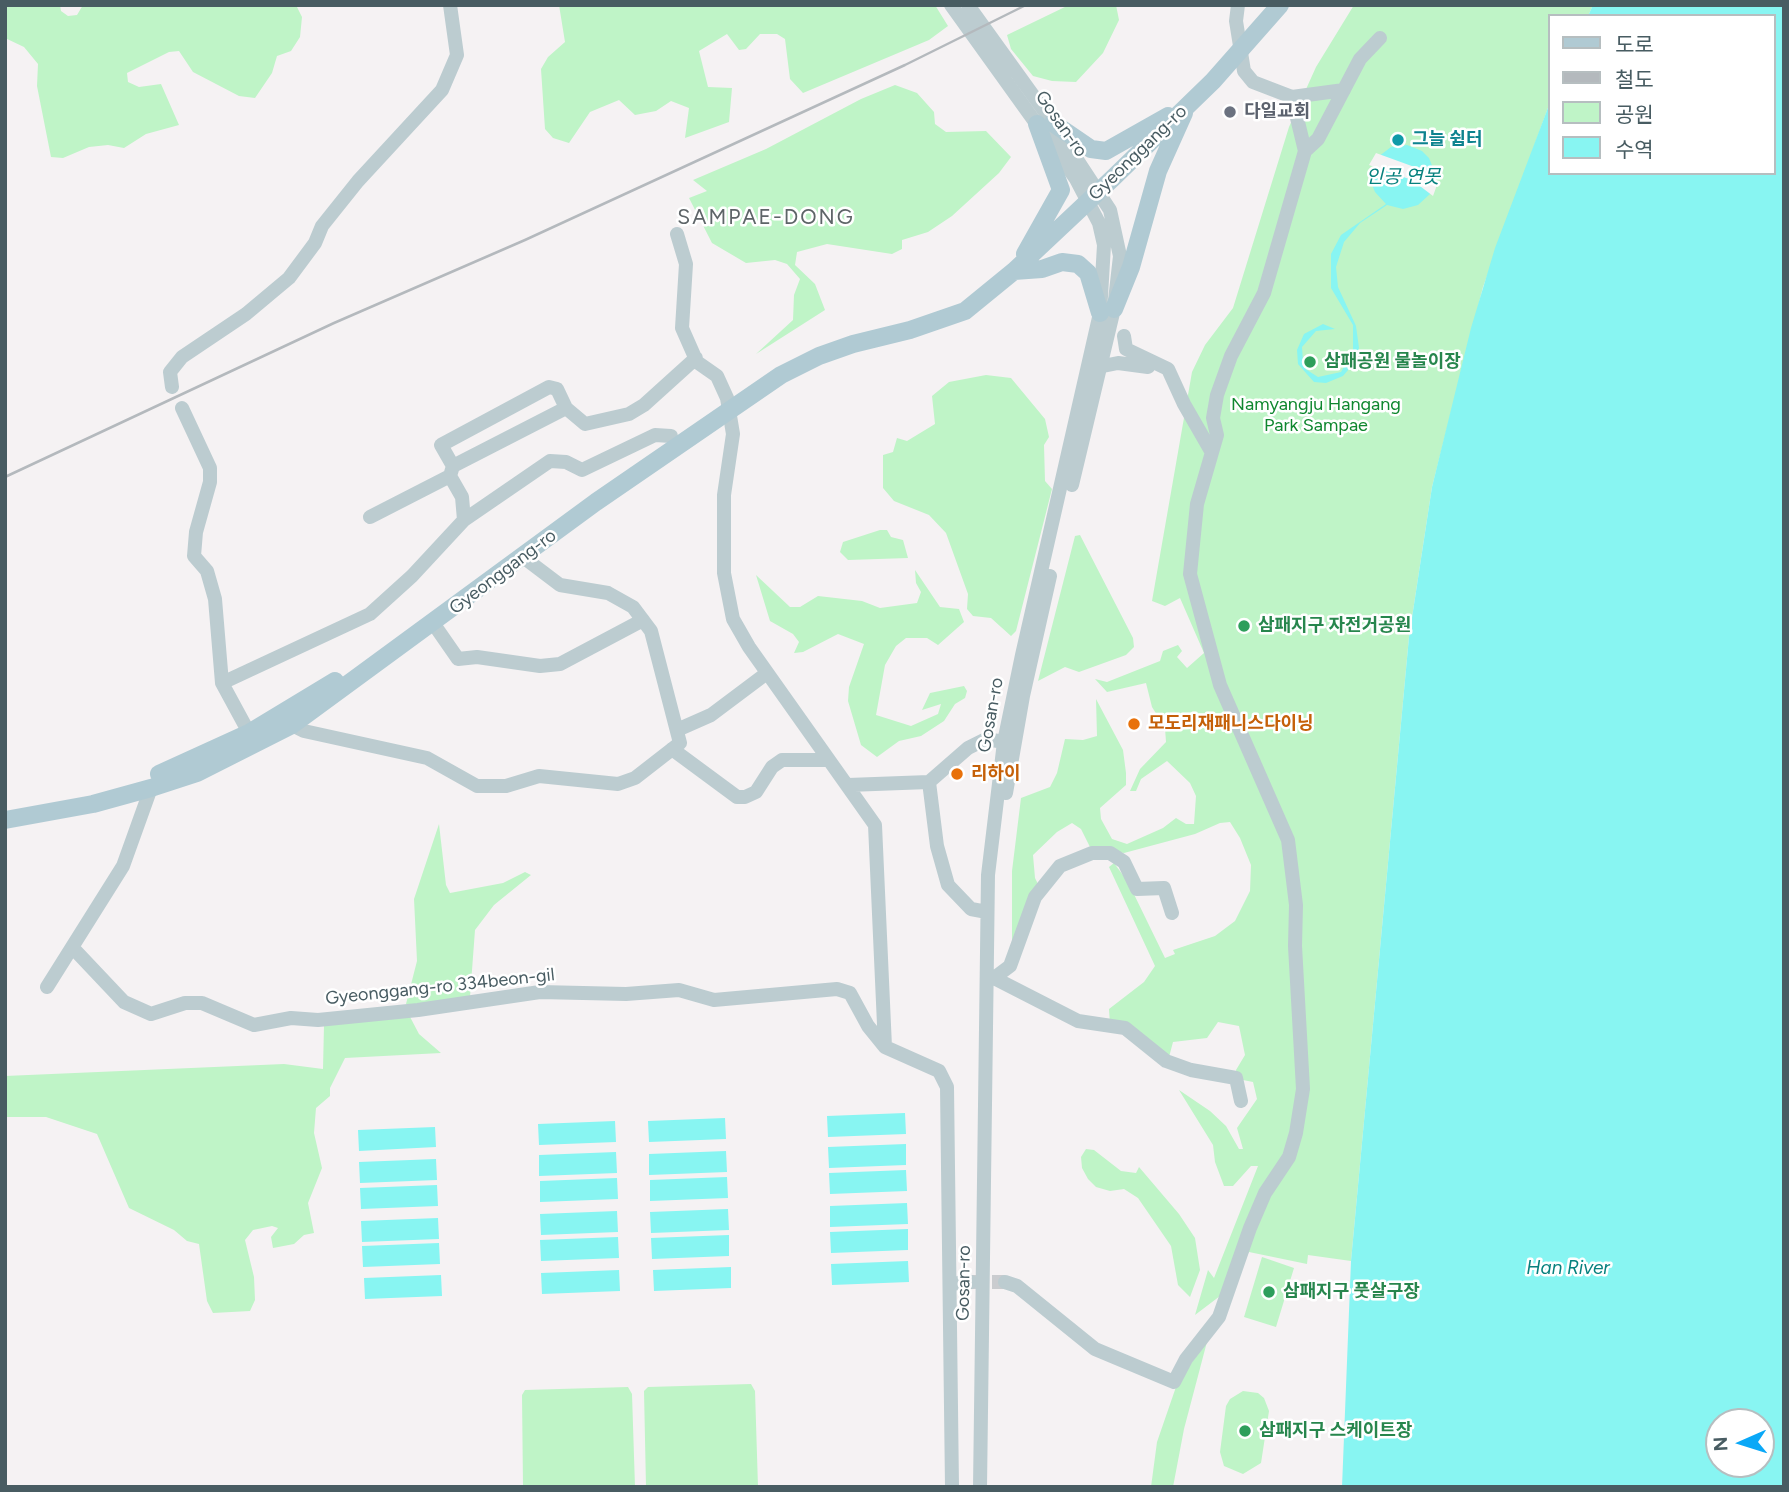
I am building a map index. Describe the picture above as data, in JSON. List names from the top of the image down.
{
  "streets": {
    "main road": ["Gyeonggang-ro"],
    "street": ["Gosan-ro", "Gyeonggang-ro 334beon-gil"]
  },
  "crossings": [
    ["Gosan-ro", "Gyeonggang-ro"]
  ],
  "districts": ["SAMPAE-DONG"],
  "water": ["인공 연못", "Han River"],
  "parks": ["Namyangju Hangang Park Sampae"],
  "places": [
    "다일교회",
    "그늘 쉼터",
    "삼패공원 물놀이장",
    "삼패지구 자전거공원",
    "모도리재패니스다이닝",
    "리하이",
    "삼패지구 풋살구장",
    "삼패지구 스케이트장"
  ],
  "legend": [
    "도로",
    "철도",
    "공원",
    "수역"
  ],
  "north": "left"
}
